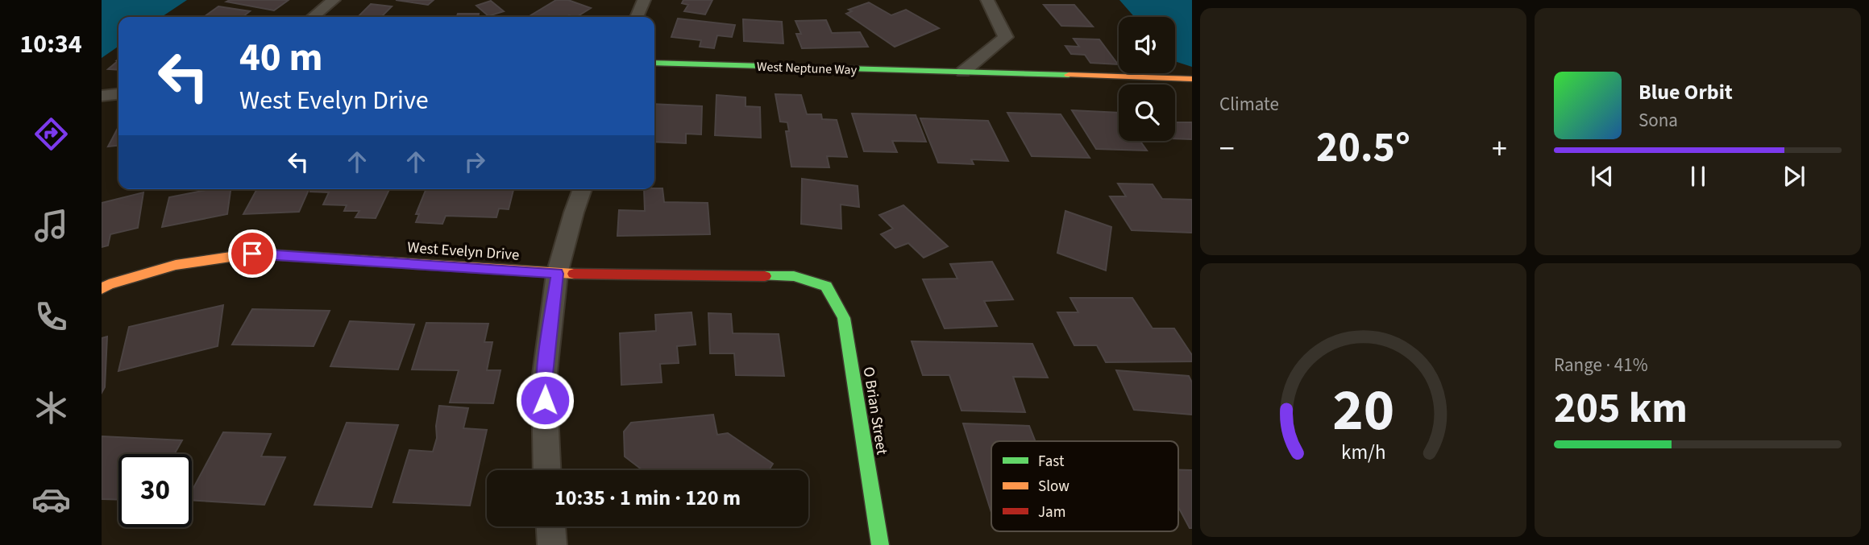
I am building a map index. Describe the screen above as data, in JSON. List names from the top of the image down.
{
  "streets": {
    "street": ["West Neptune Way", "West Evelyn Drive", "O Brian Street"]
  },
  "crossings": [
    ["West Evelyn Drive", "O Brian Street"]
  ],
  "legend": ["Fast", "Slow", "Jam"],
  "page": {
    "tabs": "10:34",
    "tile": [
      "Climate",
      ["Range · 41%", "205 km"]
    ],
    "turn": ["40 m", "West Evelyn Drive"],
    "song": ["Blue Orbit", "Sona"],
    "heat": ["−", "20.5°", "+"],
    "limit": "30",
    "trip": "10:35 · 1 min · 120 m",
    "gauge": ["20", "km/h"]
  }
}
